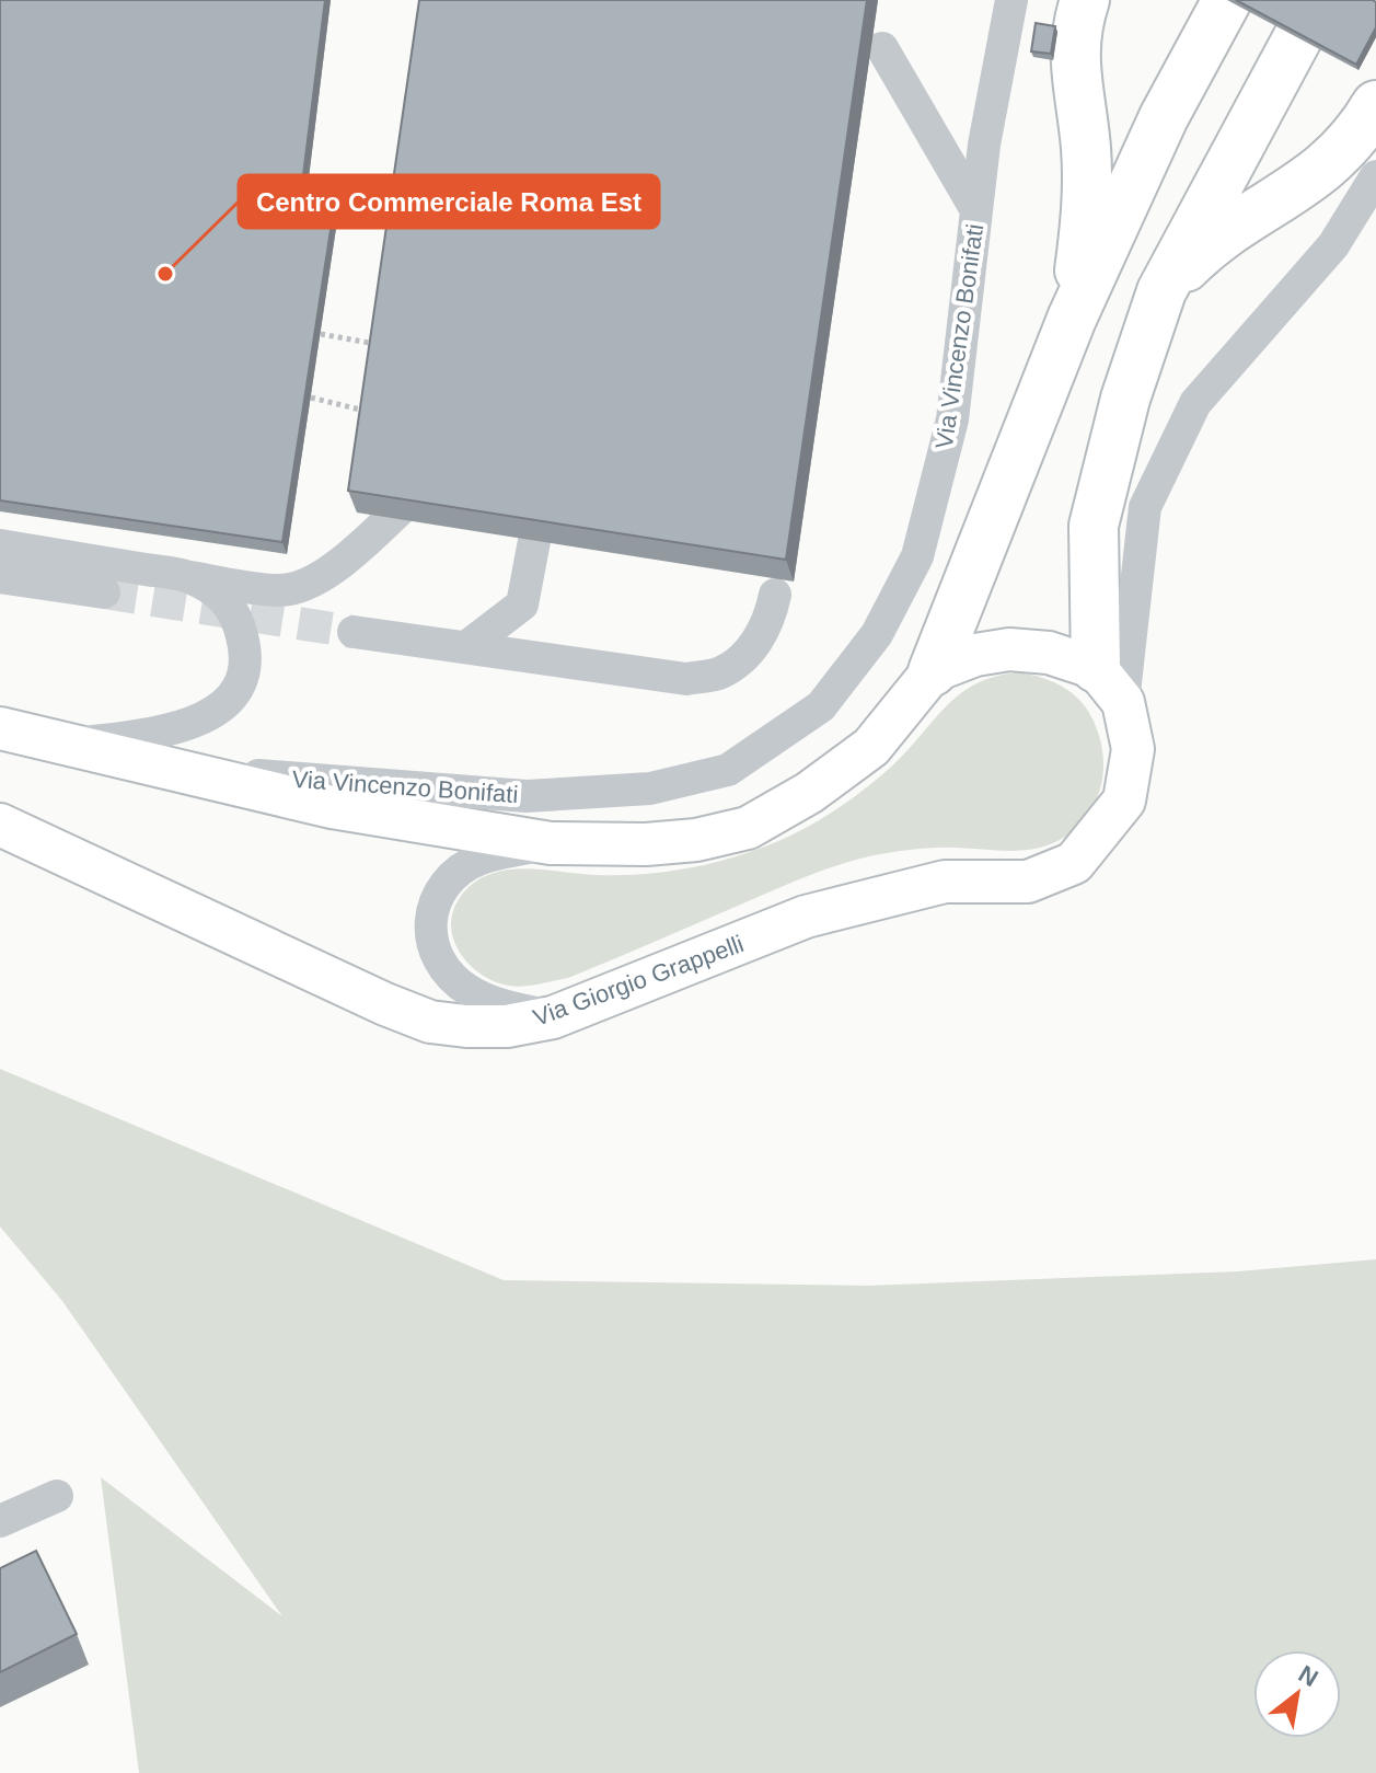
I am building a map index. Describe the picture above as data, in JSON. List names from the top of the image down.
{
  "streets": {
    "main road": ["Via Giorgio Grappelli"],
    "street": ["Via Vincenzo Bonifati"]
  },
  "places": ["Centro Commerciale Roma Est"],
  "north": "top right"
}
